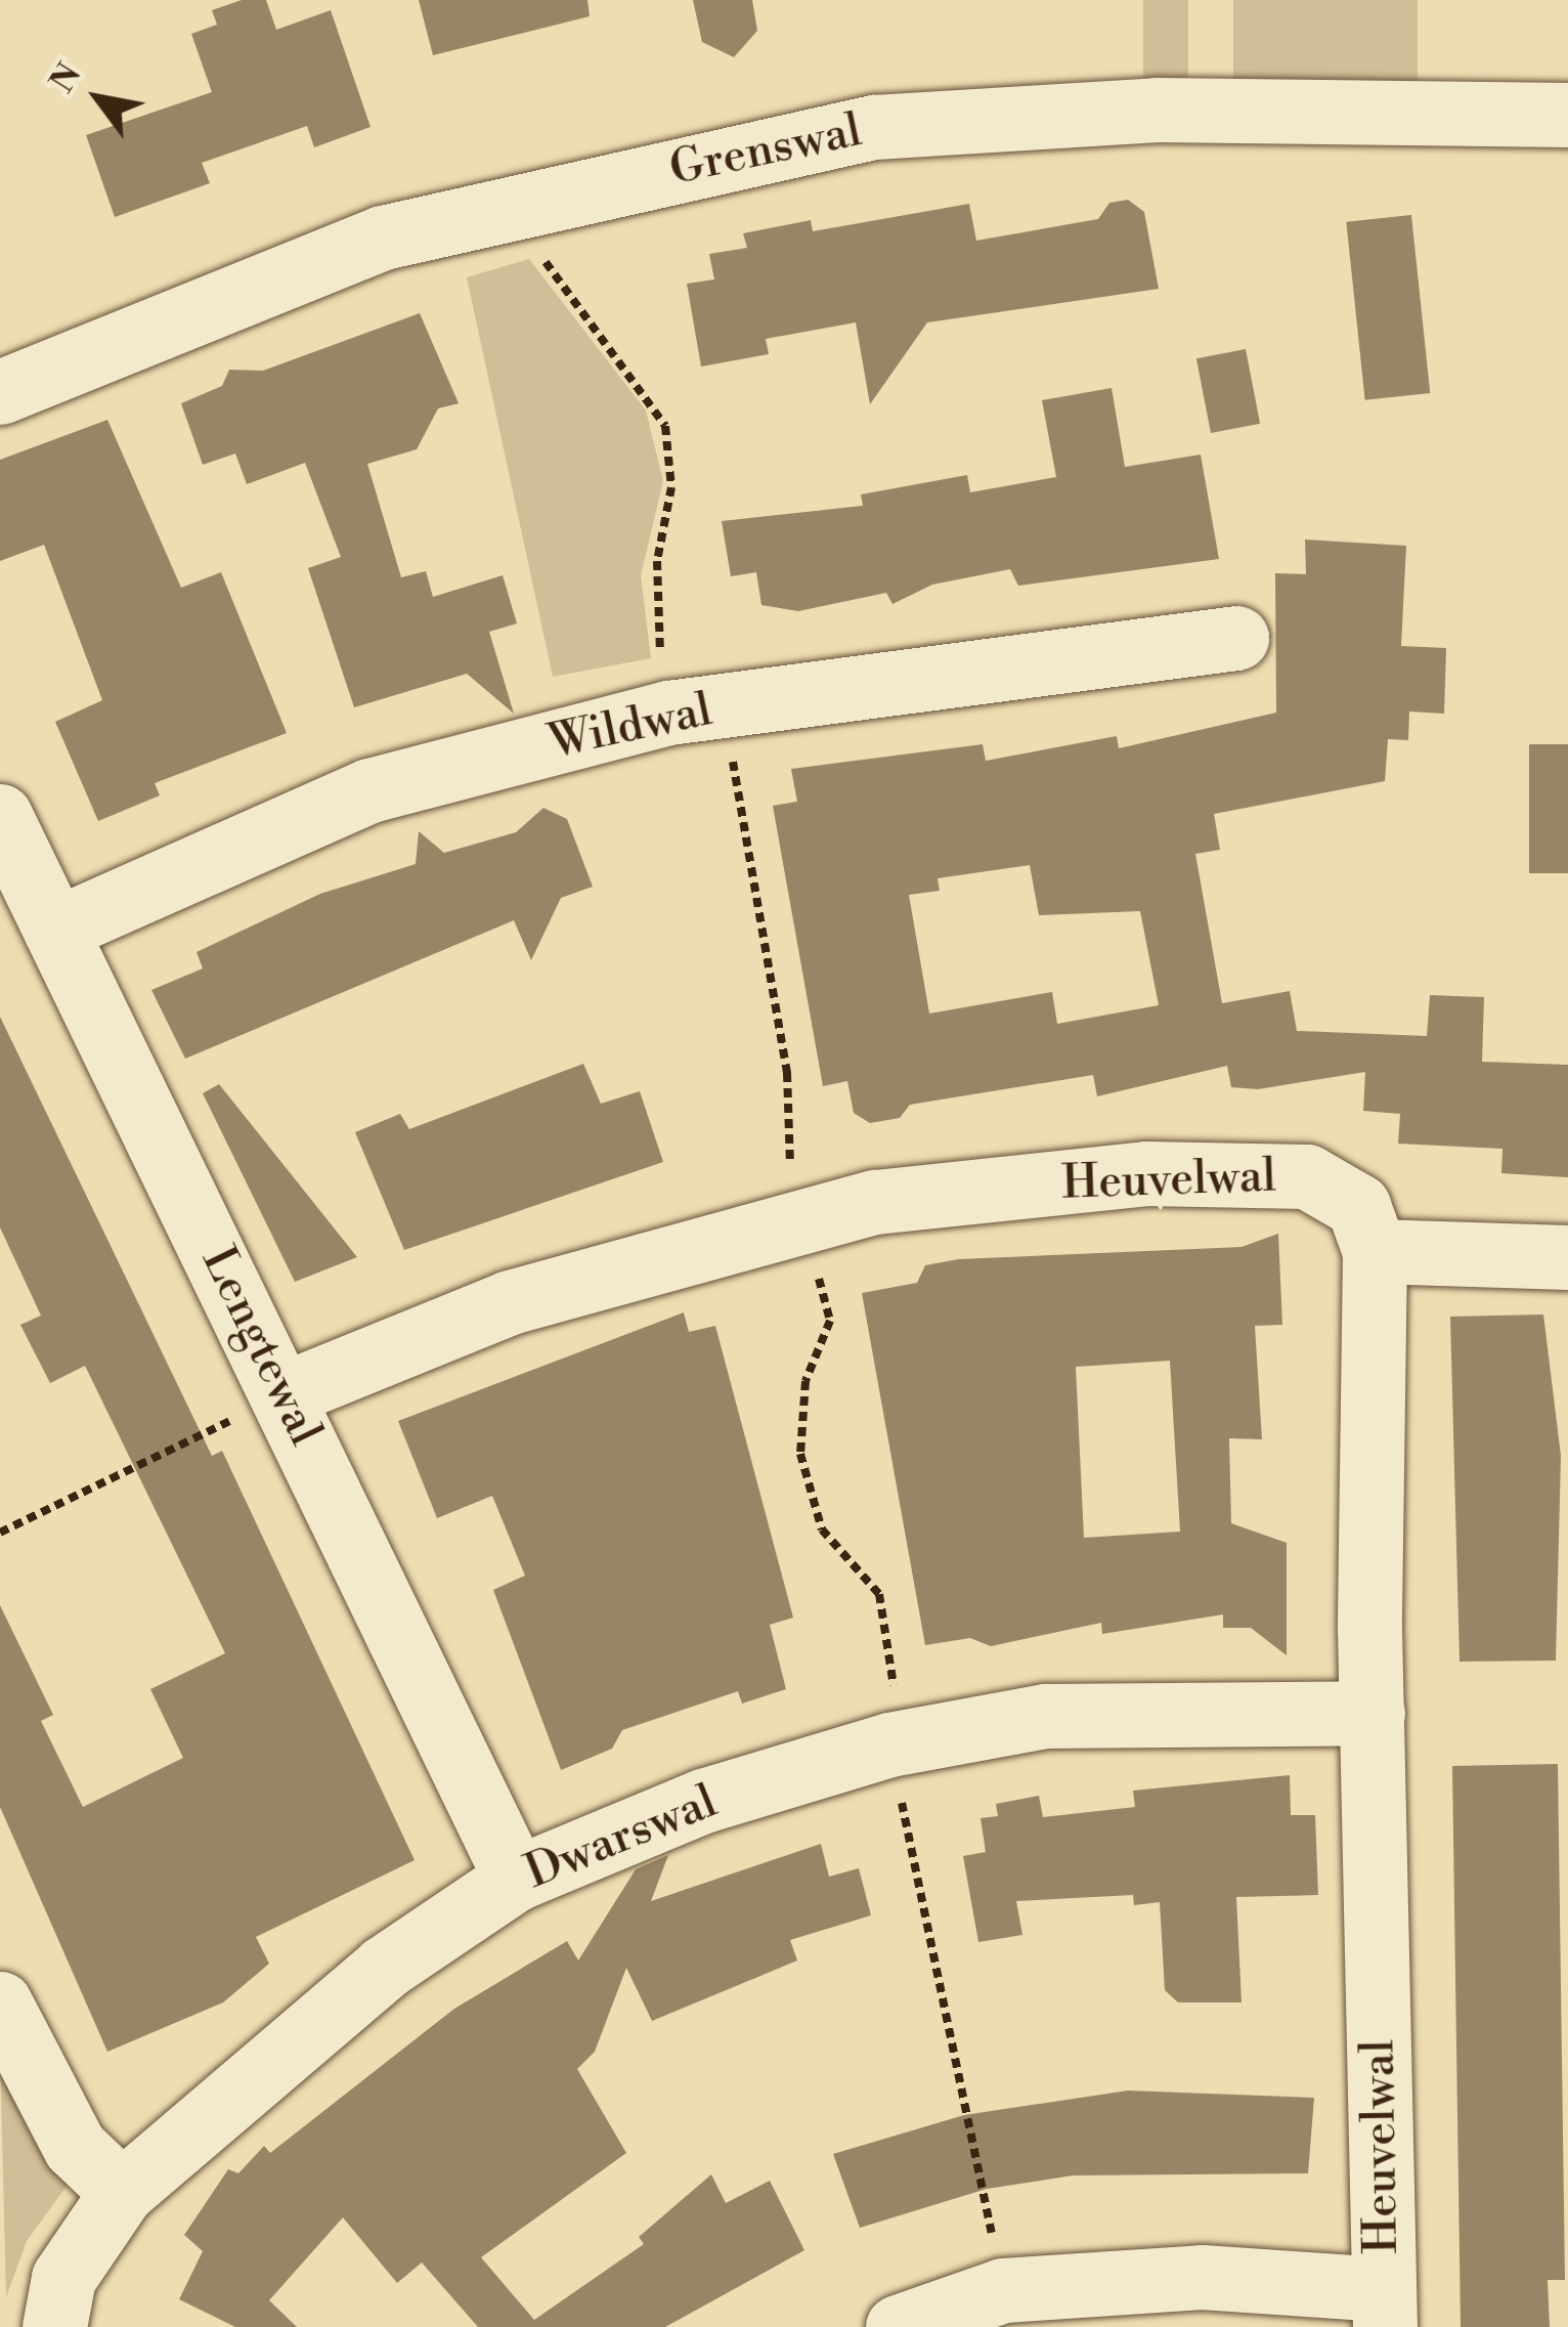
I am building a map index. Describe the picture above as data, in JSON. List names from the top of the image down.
{
  "streets": {
    "street": [
      "Grenswal",
      "Wildwal",
      "Heuvelwal",
      "Lengtewal",
      "Dwarswal"
    ]
  },
  "crossings": [
    ["Wildwal", "Lengtewal"],
    ["Heuvelwal", "Lengtewal"],
    ["Heuvelwal", "Dwarswal"],
    ["Lengtewal", "Dwarswal"]
  ],
  "north": "top left"
}
